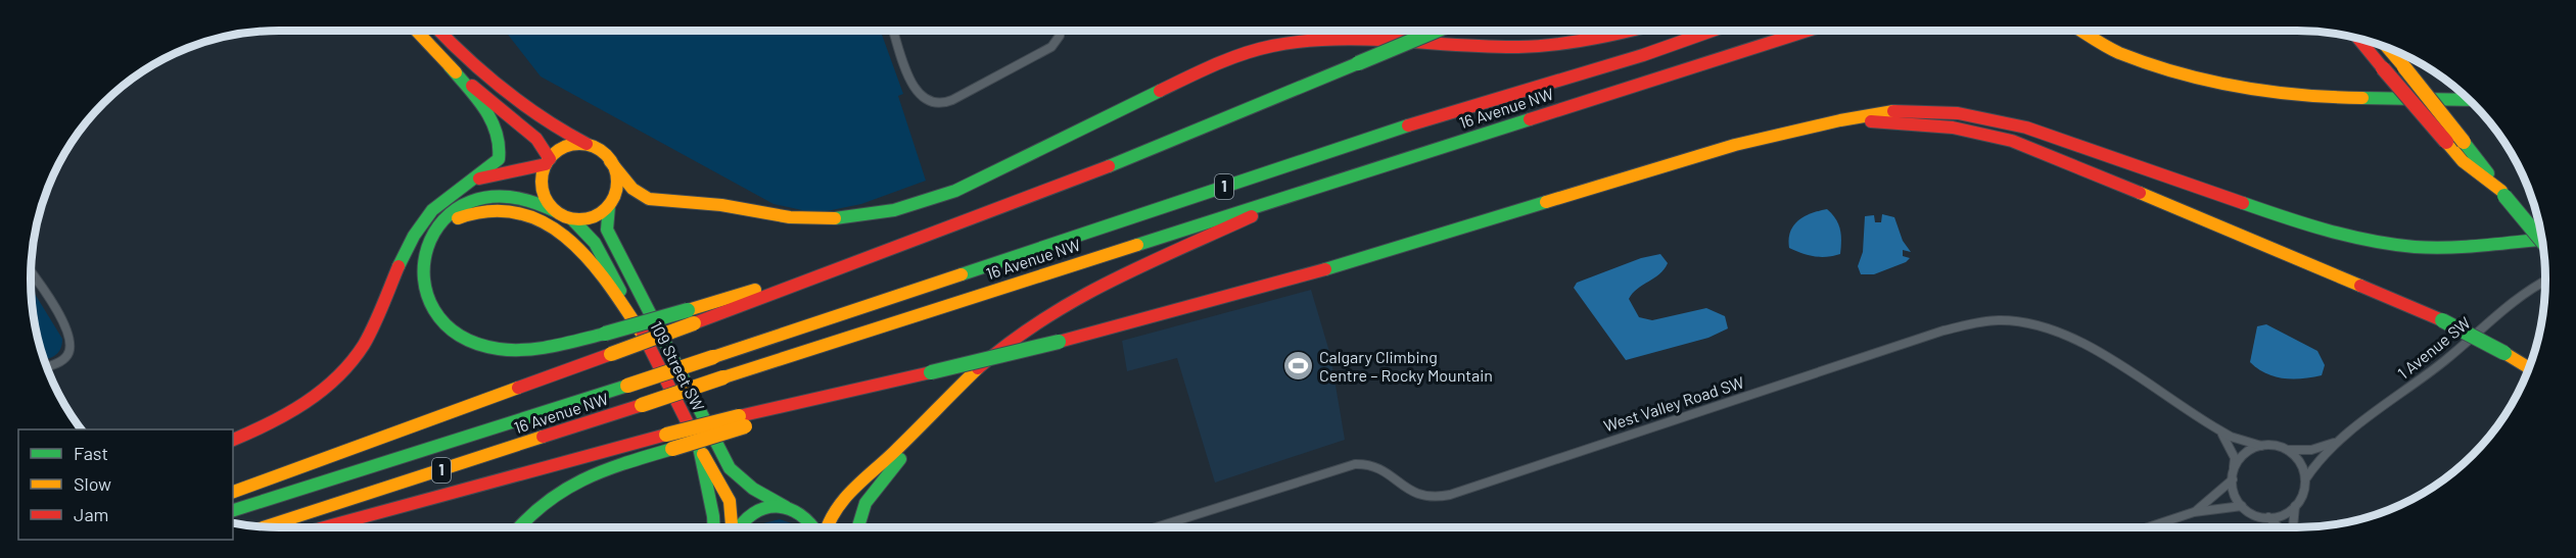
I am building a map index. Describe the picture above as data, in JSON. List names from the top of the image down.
{
  "streets": {
    "main road": ["16 Avenue NW", "1", "109 Street SW"],
    "street": ["1 Avenue SW", "West Valley Road SW"]
  },
  "crossings": [
    ["1 Avenue SW", "West Valley Road SW"]
  ],
  "places": {
    "sports": ["Calgary Climbing Centre – Rocky Mountain"]
  },
  "legend": ["Fast", "Slow", "Jam"]
}
